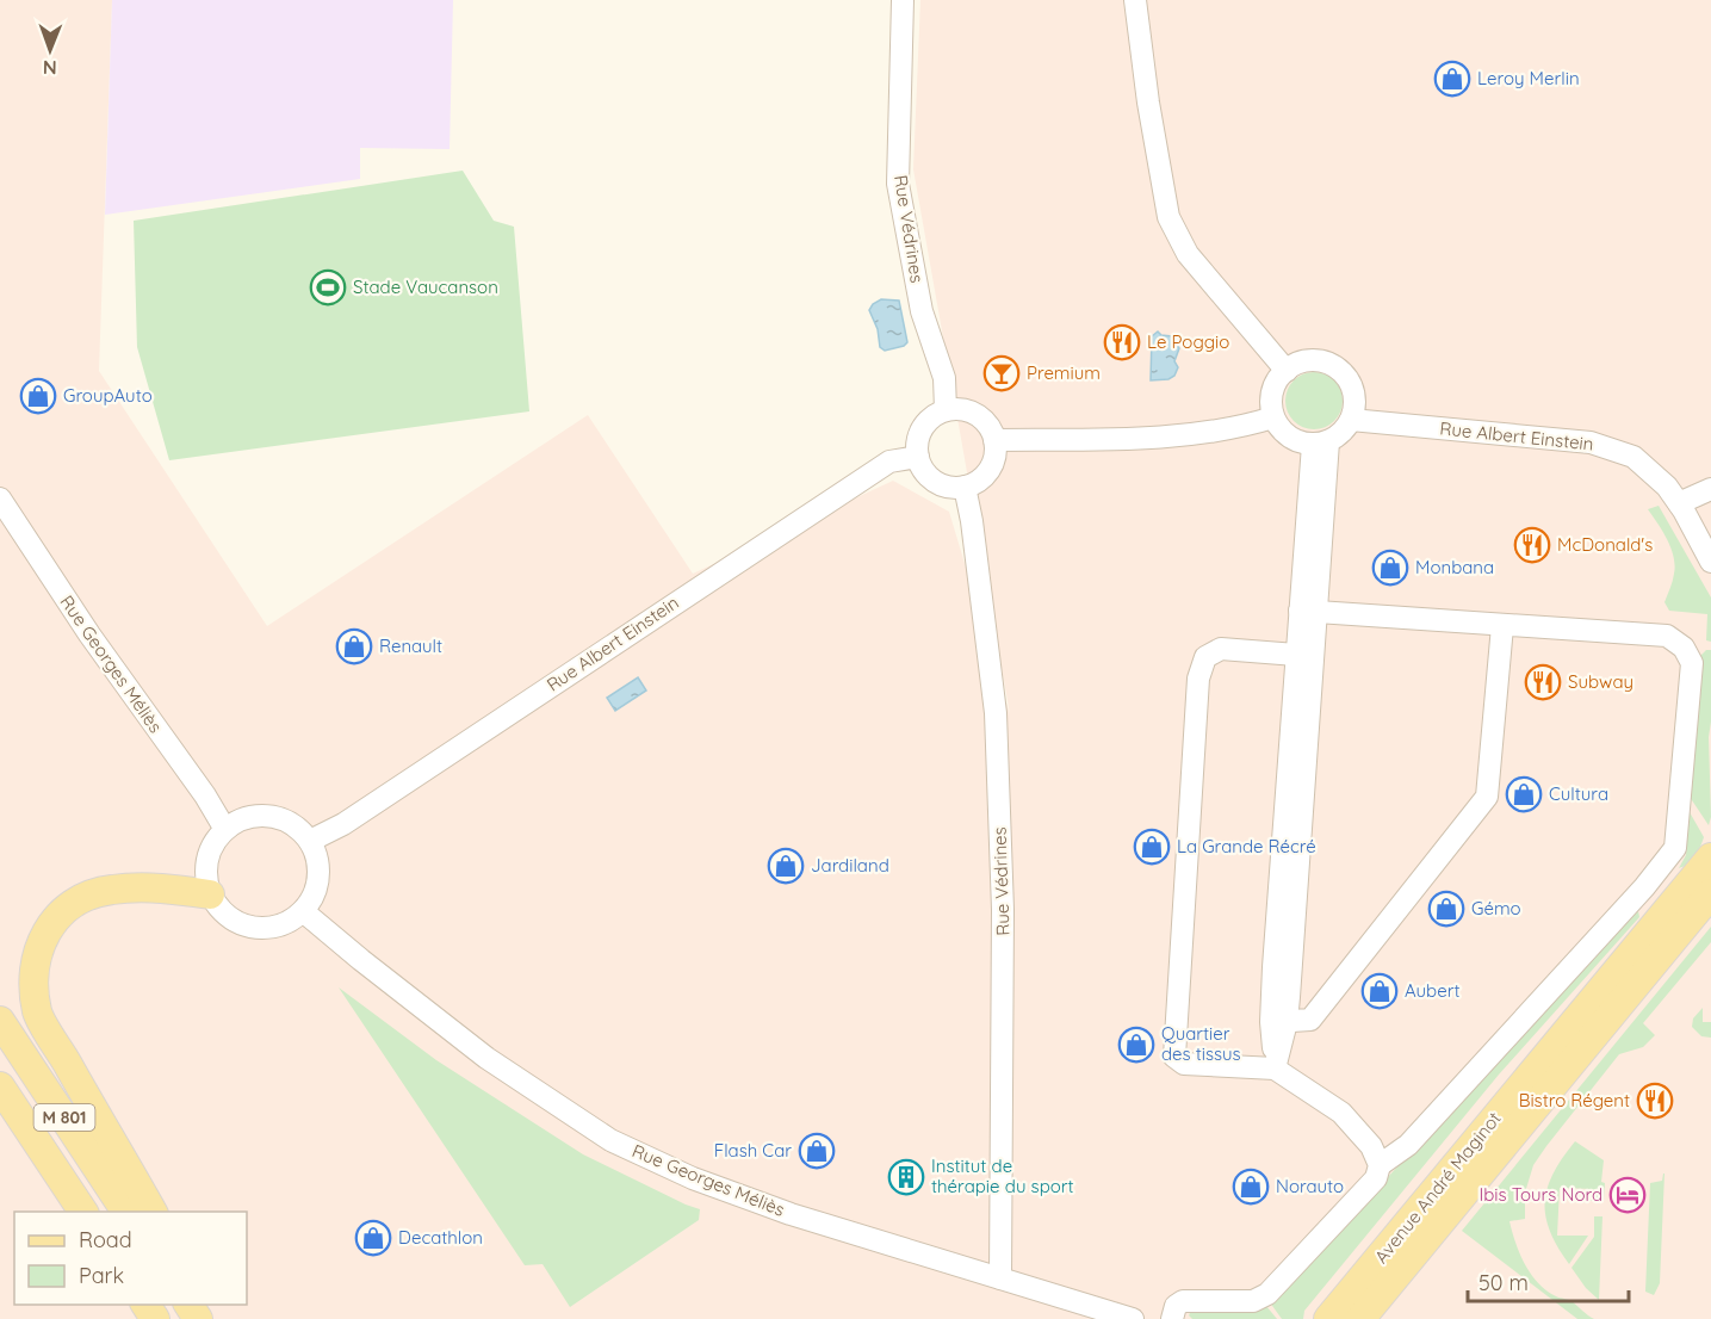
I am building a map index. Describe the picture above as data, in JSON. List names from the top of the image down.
{
  "streets": {
    "main road": ["M 801", "Avenue André Maginot"],
    "street": ["Rue Védrines", "Rue Albert Einstein", "Rue Georges Méliès"]
  },
  "crossings": [
    ["Rue Védrines", "Rue Albert Einstein"],
    ["Rue Védrines", "Rue Georges Méliès"],
    ["Rue Albert Einstein", "Rue Georges Méliès"]
  ],
  "places": {
    "shop": [
      "Leroy Merlin",
      "GroupAuto",
      "Monbana",
      "Renault",
      "Cultura",
      "La Grande Récré",
      "Jardiland",
      "Gémo",
      "Aubert",
      "Quartier des tissus",
      "Flash Car",
      "Norauto",
      "Decathlon"
    ],
    "sports": ["Stade Vaucanson"],
    "restaurant": [
      "Le Poggio",
      "McDonald's",
      "Subway",
      "Bistro Régent"
    ],
    "bar": ["Premium"],
    "building": ["Institut de thérapie du sport"],
    "hotel": ["Ibis Tours Nord"]
  },
  "legend": ["Road", "Park"],
  "scale_bar": "50 m",
  "north": "bottom"
}
